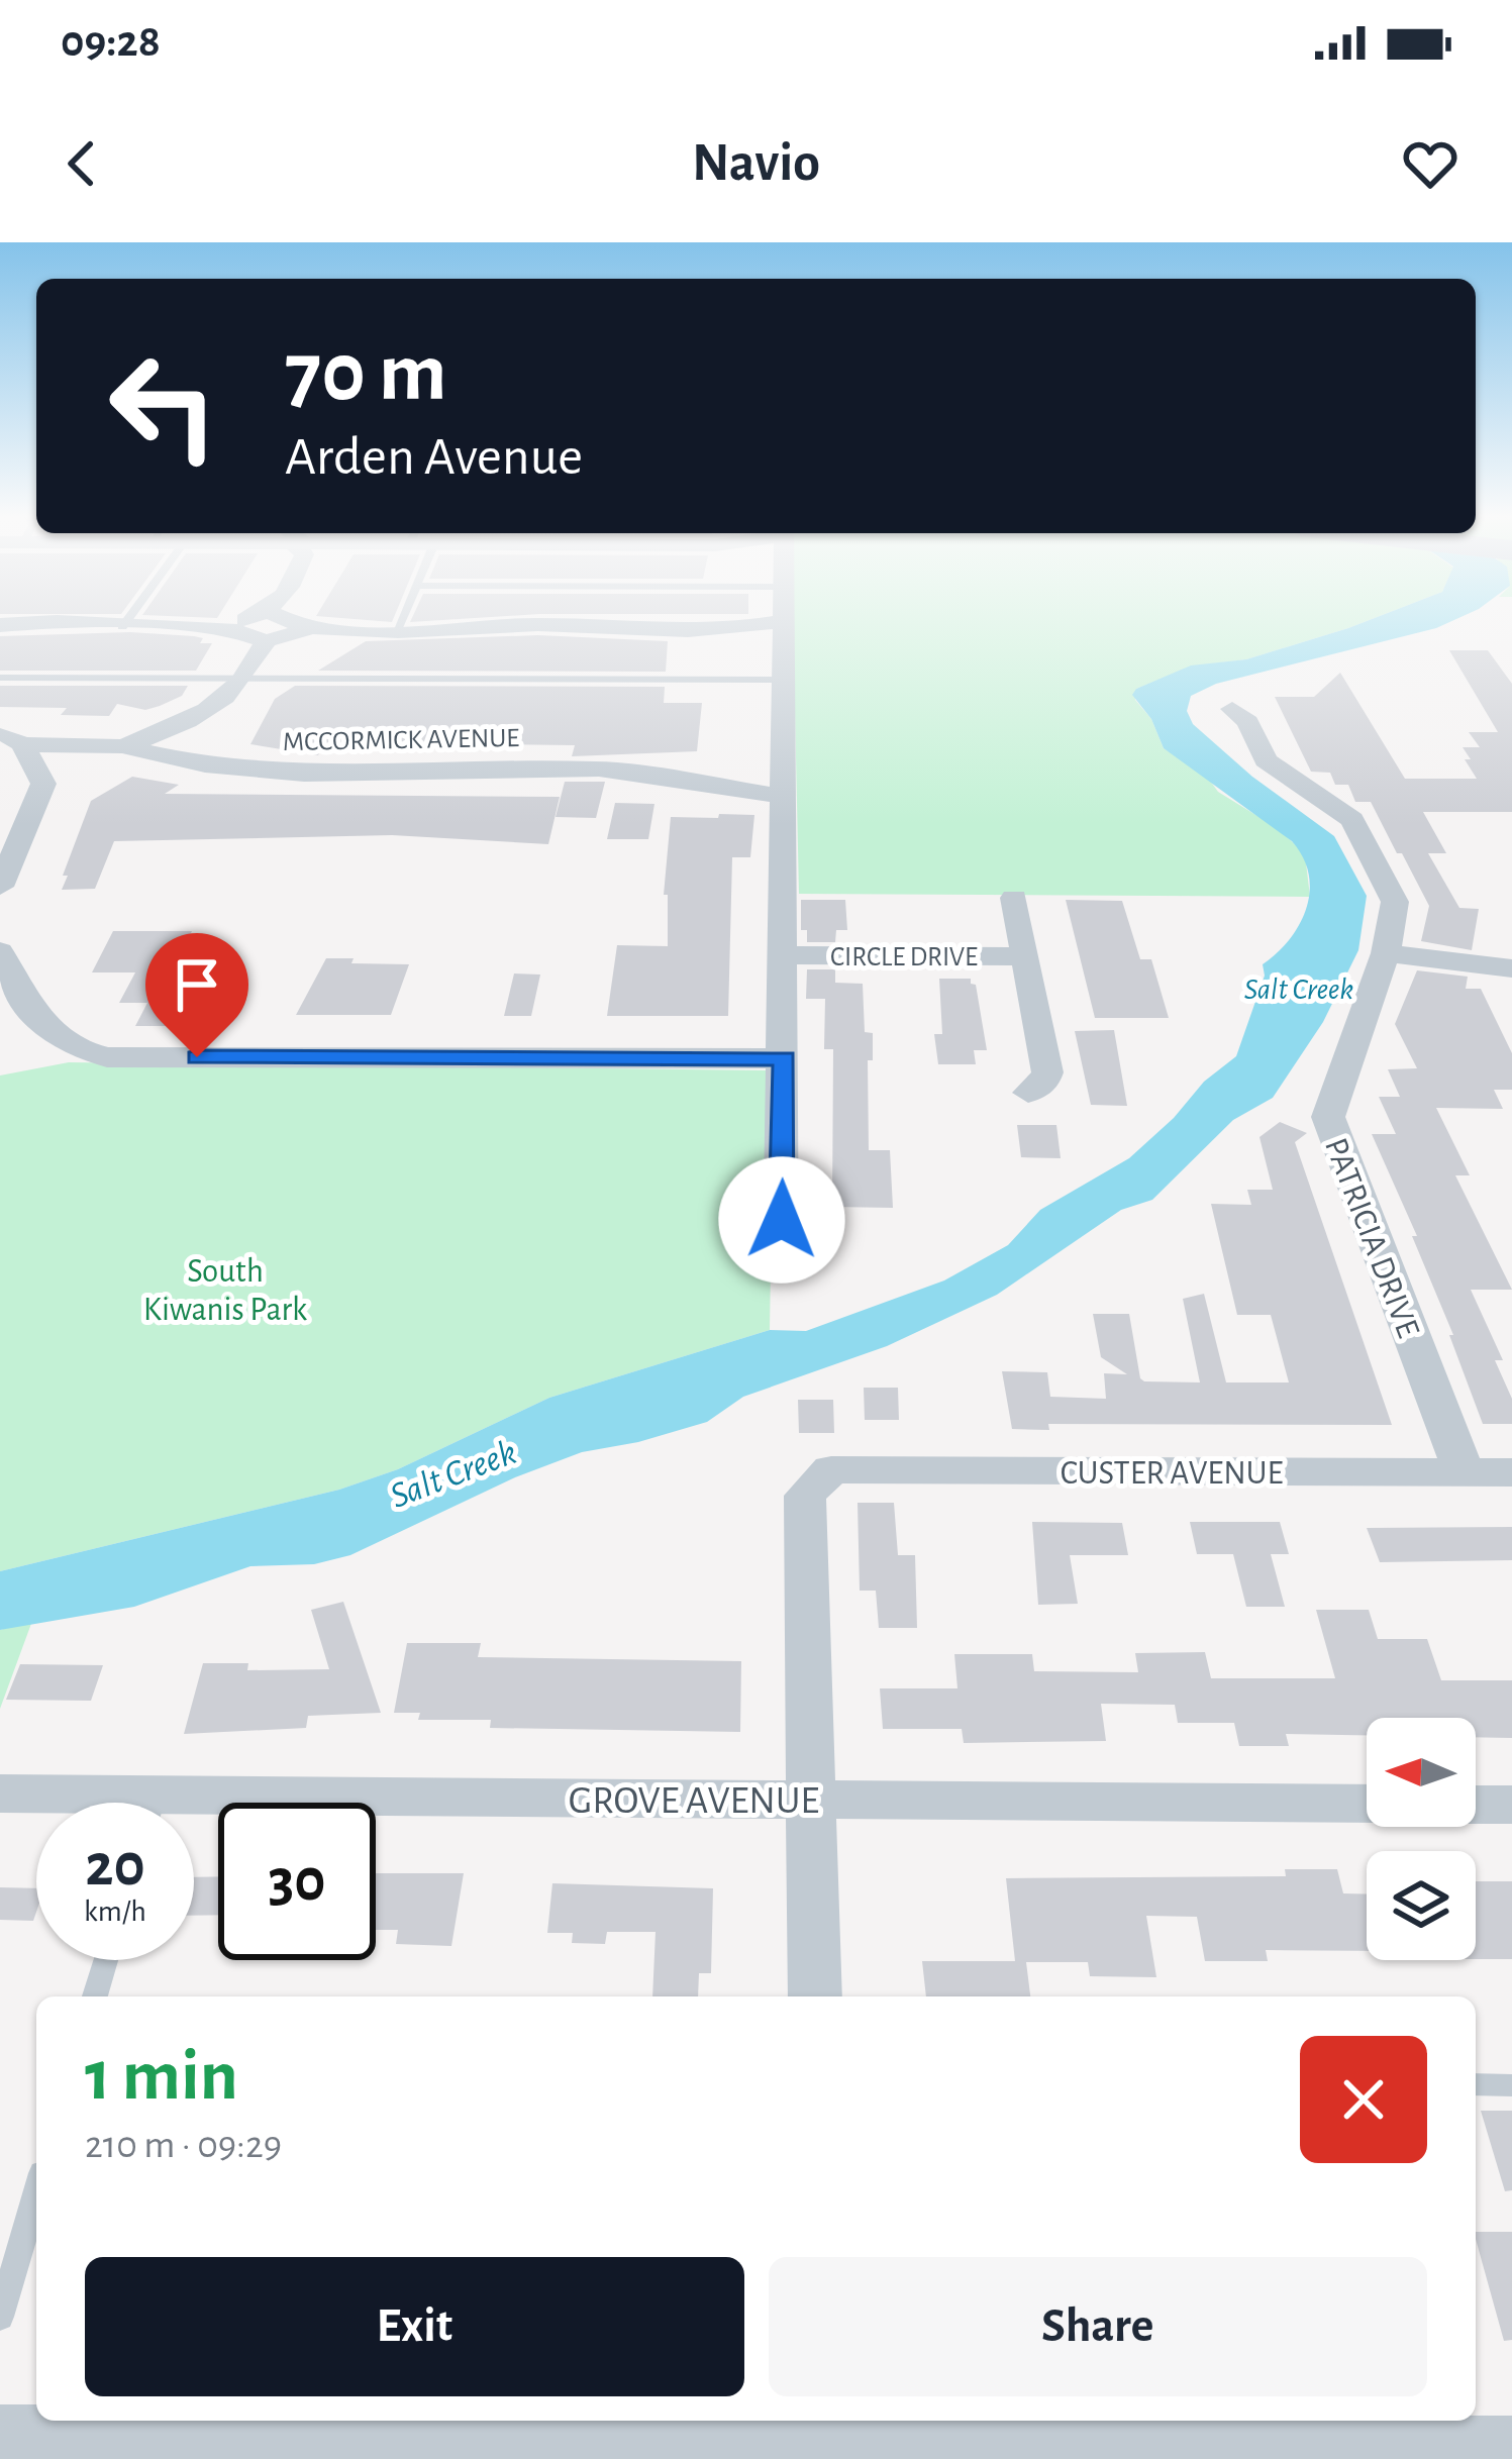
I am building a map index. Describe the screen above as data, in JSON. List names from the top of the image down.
{
  "streets": {
    "street": [
      "MCCORMICK AVENUE",
      "CIRCLE DRIVE",
      "PATRICIA DRIVE",
      "CUSTER AVENUE",
      "GROVE AVENUE"
    ]
  },
  "crossings": [
    ["PATRICIA DRIVE", "CUSTER AVENUE"],
    ["CUSTER AVENUE", "GROVE AVENUE"]
  ],
  "water": ["Salt Creek"],
  "parks": ["South Kiwanis Park"],
  "north": "left",
  "page": {
    "status": "09:28",
    "header": "Navio",
    "turn": ["70 m", "Arden Avenue"],
    "speed": "20 km/h",
    "limit": "30",
    "heading": ["1 min", "210 m · 09:29"],
    "buttons": ["Exit", "Share"]
  }
}
